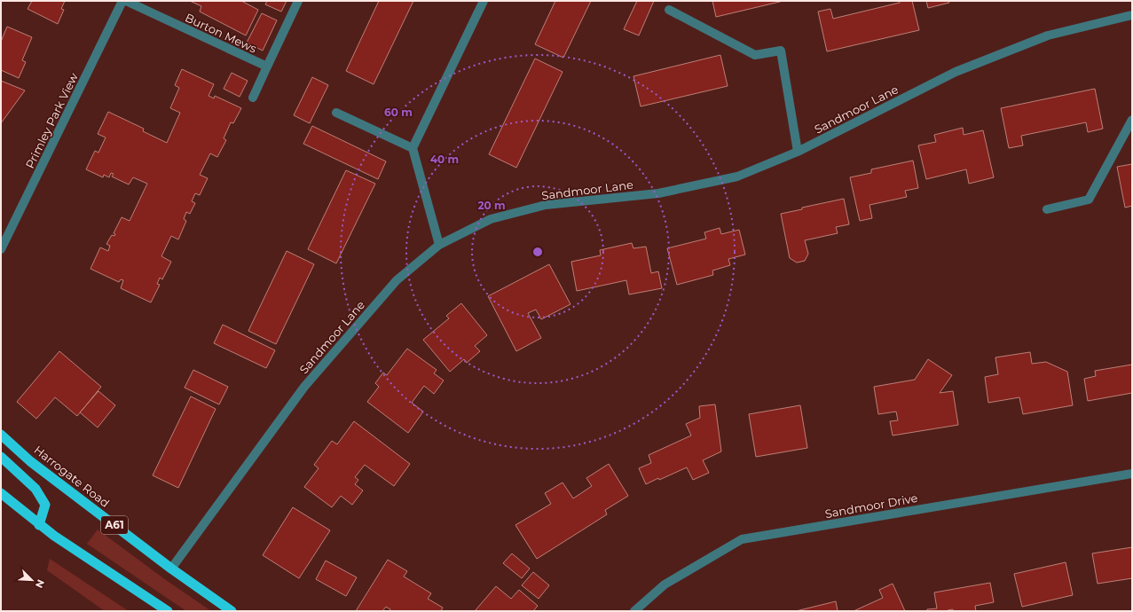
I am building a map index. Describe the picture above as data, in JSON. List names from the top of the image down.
{
  "streets": {
    "highway": ["Harrogate Road", "A61"],
    "street": [
      "Burton Mews",
      "Sandmoor Lane",
      "Primley Park View",
      "Sandmoor Drive"
    ]
  },
  "crossings": [
    ["Sandmoor Lane", "Harrogate Road"]
  ],
  "north": "bottom right",
  "rings": ["60 m", "40 m", "20 m"]
}
